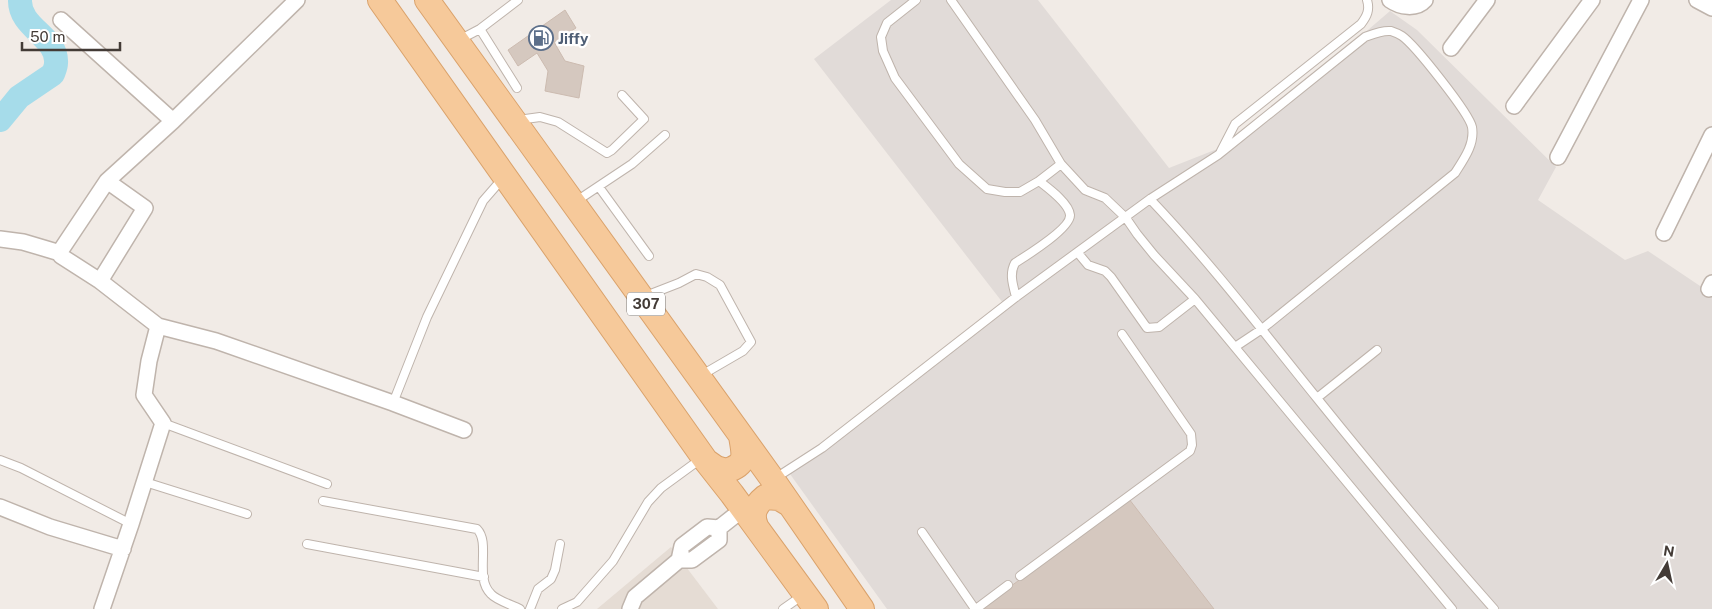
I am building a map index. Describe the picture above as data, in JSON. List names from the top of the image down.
{
  "streets": {
    "main road": ["307"]
  },
  "places": {
    "fuel station": ["Jiffy"]
  },
  "scale_bar": "50 m",
  "north": "top"
}
